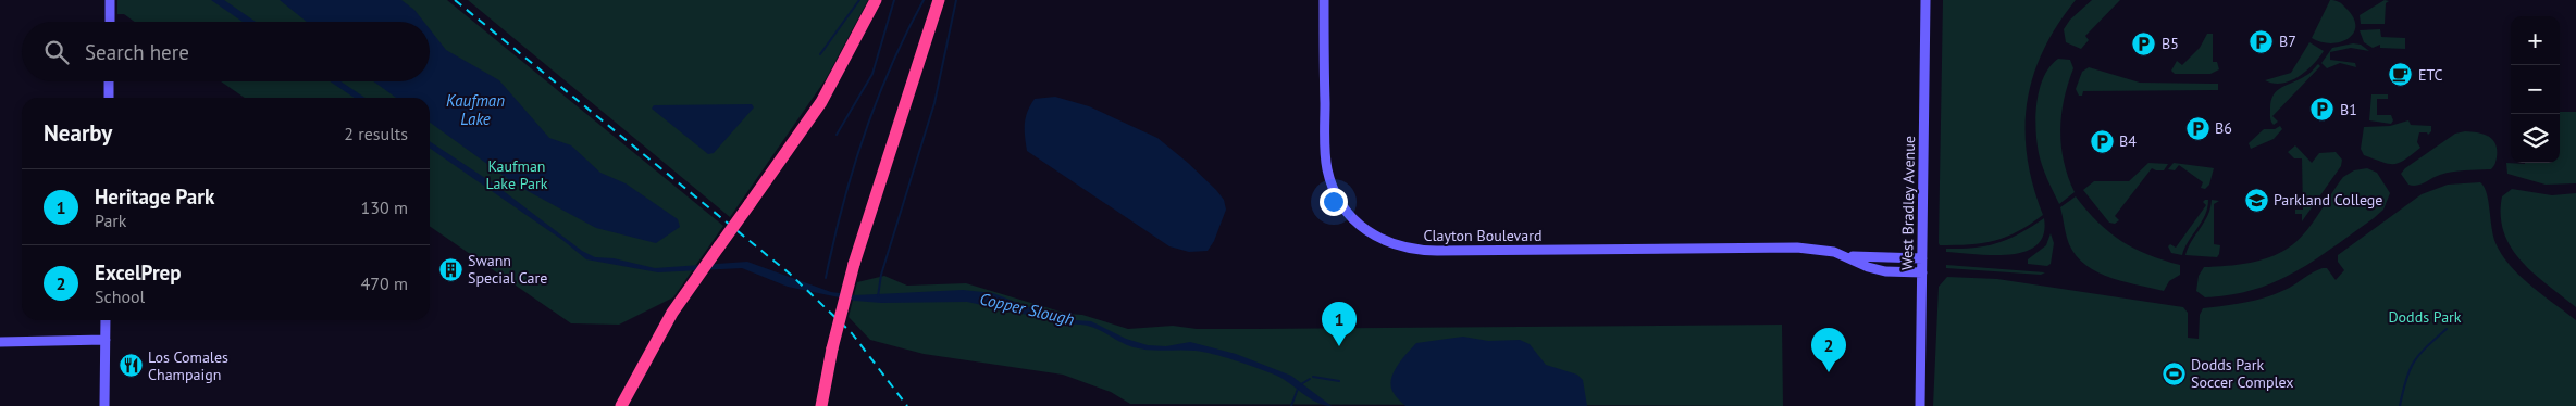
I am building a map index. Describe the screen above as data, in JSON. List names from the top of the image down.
{
  "streets": {
    "street": ["West Bradley Avenue", "Clayton Boulevard"]
  },
  "crossings": [
    ["West Bradley Avenue", "Clayton Boulevard"]
  ],
  "water": ["Kaufman Lake", "Copper Slough"],
  "parks": ["Kaufman Lake Park", "Dodds Park"],
  "places": {
    "parking": [
      "B7",
      "B5",
      "B1",
      "B6",
      "B4"
    ],
    "cafe": ["ETC"],
    "school or university": ["Parkland College"],
    "building": ["Swann Special Care"],
    "restaurant": ["Los Comales Champaign"],
    "sports": ["Dodds Park Soccer Complex"]
  },
  "page": {
    "map_buttons": ["+", "−"],
    "search": "Search here",
    "heading": ["Nearby", "2 results"],
    "list": [
      {
        "mark": "1",
        "name": "Heritage Park",
        "note": "Park",
        "value": "130 m"
      },
      {
        "mark": "2",
        "name": "ExcelPrep",
        "note": "School",
        "value": "470 m"
      }
    ],
    "pins": ["1", "2"]
  }
}
